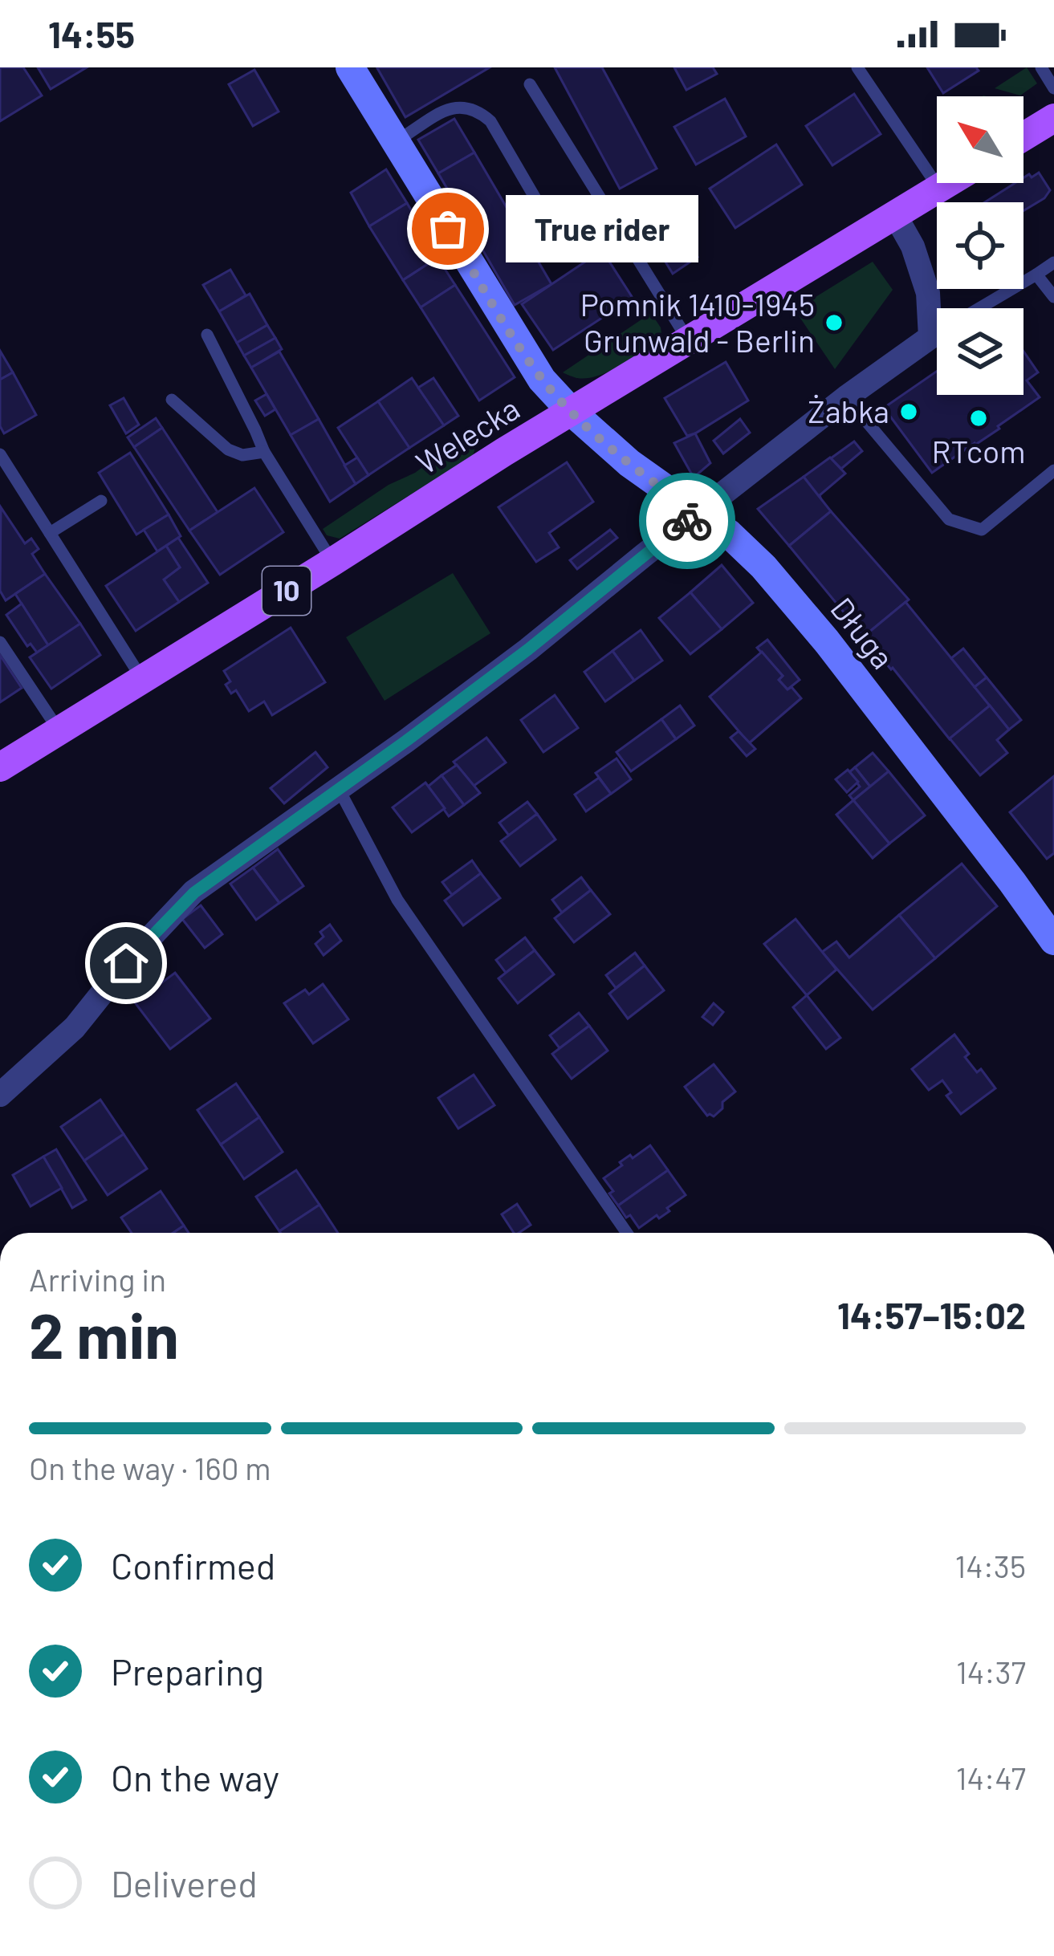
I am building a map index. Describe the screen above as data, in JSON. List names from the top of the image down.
{
  "streets": {
    "main road": ["Welecka", "10"],
    "street": ["Długa"]
  },
  "crossings": [
    ["Welecka", "Długa"]
  ],
  "places": [
    "True rider",
    "Pomnik 1410-1945 Grunwald - Berlin",
    "Żabka",
    "RTcom"
  ],
  "north": "top left",
  "page": {
    "status": "14:55",
    "bubble": "True rider",
    "heading": ["2 min", "Arriving in", "14:57–15:02"],
    "bar": "On the way · 160 m",
    "list": [
      ["Confirmed", "14:35"],
      ["Preparing", "14:37"],
      ["On the way", "14:47"],
      "Delivered"
    ]
  }
}
